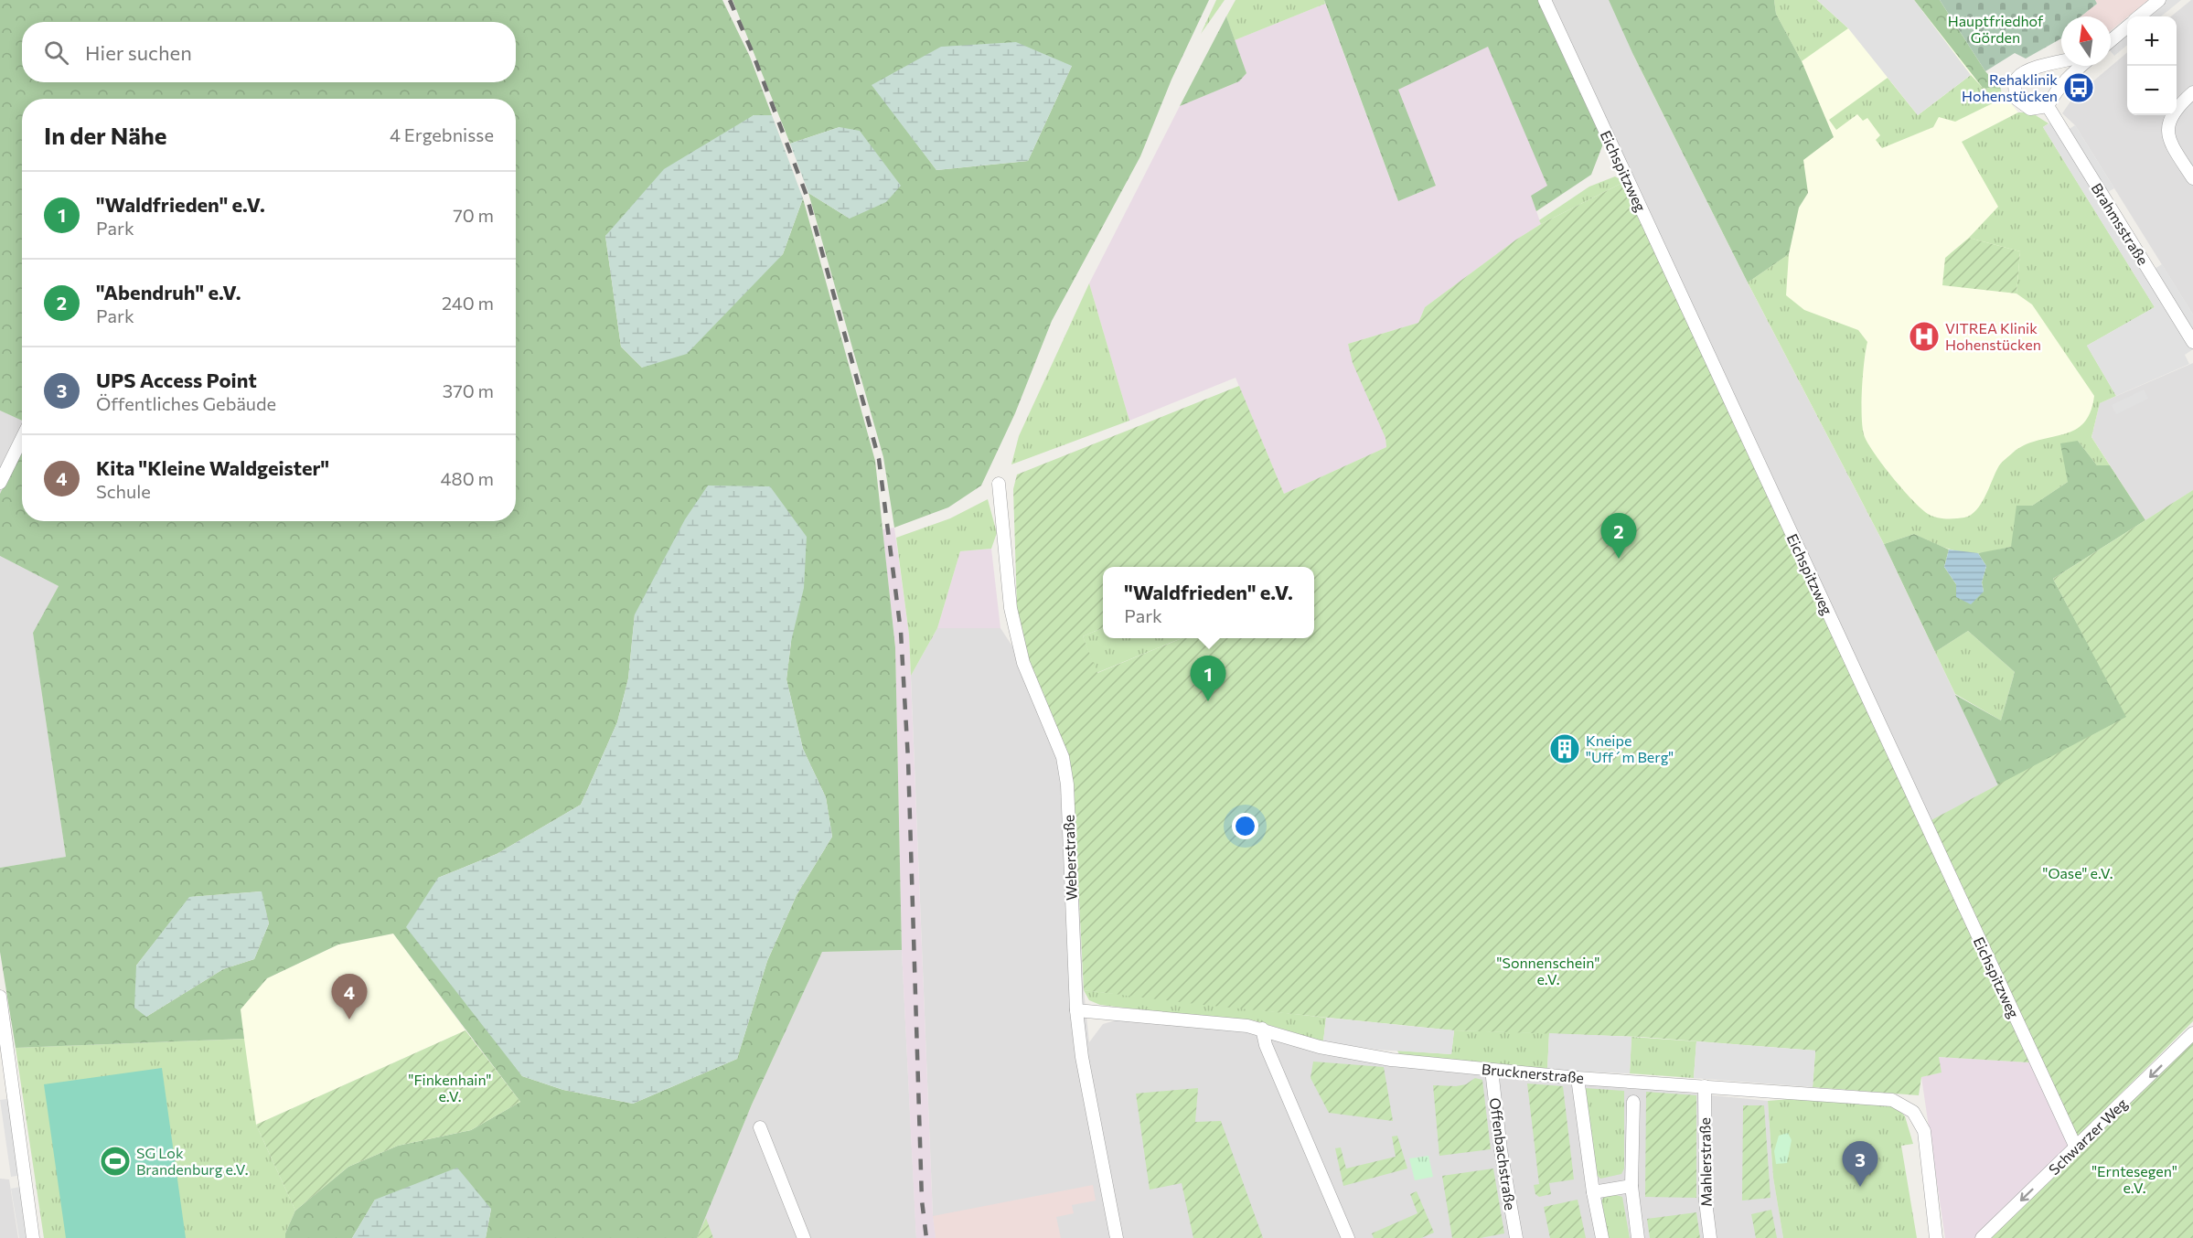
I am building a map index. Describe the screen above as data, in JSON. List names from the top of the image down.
{
  "streets": {
    "street": [
      "Eichspitzweg",
      "Brahmsstraße",
      "Weberstraße",
      "Brucknerstraße",
      "Schwarzer Weg",
      "Offenbachstraße",
      "Mahlerstraße"
    ]
  },
  "crossings": [
    ["Eichspitzweg", "Schwarzer Weg"],
    ["Weberstraße", "Brucknerstraße"],
    ["Brucknerstraße", "Offenbachstraße"],
    ["Brucknerstraße", "Mahlerstraße"]
  ],
  "one_way": ["Schwarzer Weg"],
  "parks": [
    "Hauptfriedhof Görden",
    "\"Oase\" e.V.",
    "\"Sonnenschein\" e.V.",
    "\"Finkenhain\" e.V.",
    "\"Erntesegen\" e.V."
  ],
  "places": {
    "bus stop": ["Rehaklinik Hohenstücken"],
    "hospital": ["VITREA Klinik Hohenstücken"],
    "building": ["Kneipe \"Uff´m Berg\""],
    "sports": ["SG Lok Brandenburg e.V."]
  },
  "north": "top",
  "page": {
    "map_buttons": ["+", "−"],
    "search": "Hier suchen",
    "heading": ["In der Nähe", "4 Ergebnisse"],
    "list": [
      {
        "mark": "1",
        "name": "\"Waldfrieden\" e.V.",
        "note": "Park",
        "value": "70 m"
      },
      {
        "mark": "2",
        "name": "\"Abendruh\" e.V.",
        "note": "Park",
        "value": "240 m"
      },
      {
        "mark": "3",
        "name": "UPS Access Point",
        "note": "Öffentliches Gebäude",
        "value": "370 m"
      },
      {
        "mark": "4",
        "name": "Kita \"Kleine Waldgeister\"",
        "note": "Schule",
        "value": "480 m"
      }
    ],
    "pins": [
      "2",
      "1",
      "4",
      "3"
    ],
    "popup": ["\"Waldfrieden\" e.V.", "Park"]
  }
}
